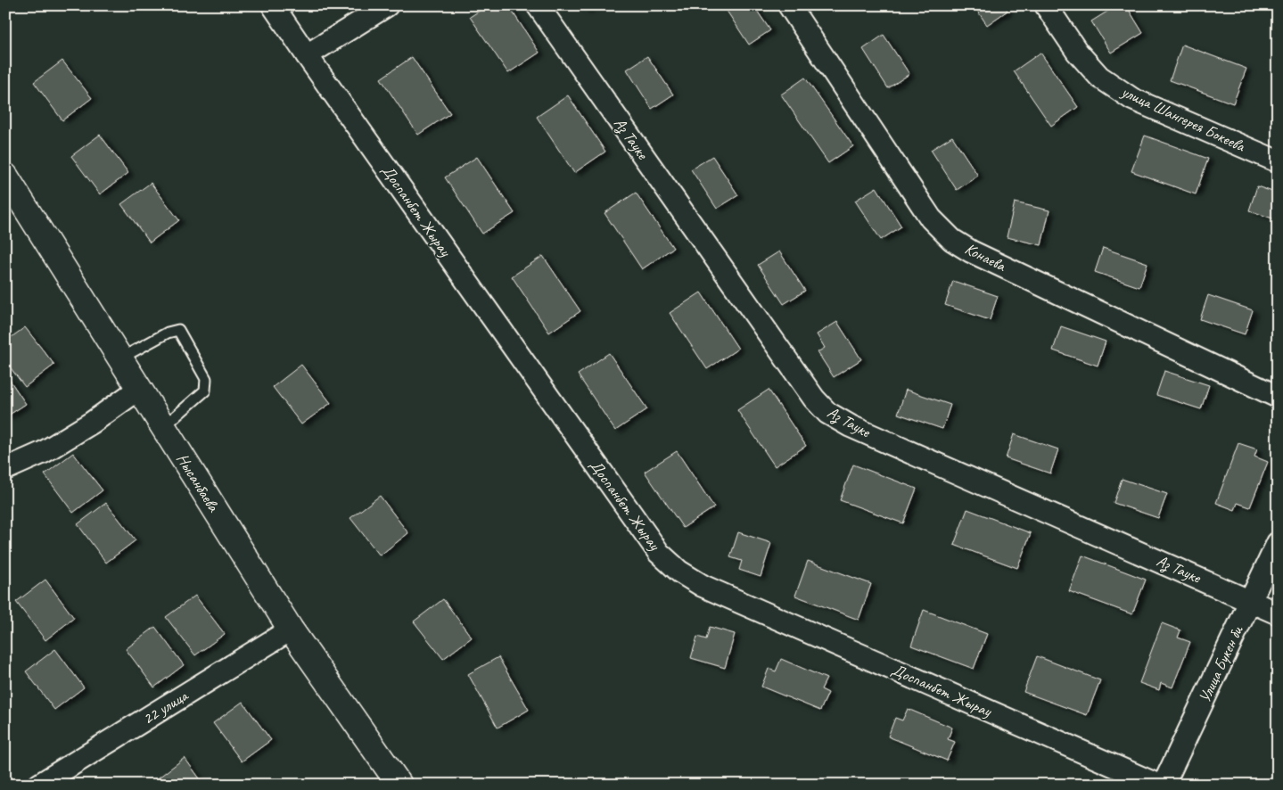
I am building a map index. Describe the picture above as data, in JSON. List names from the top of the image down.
{
  "streets": {
    "street": [
      "улица Шангерея Бокеева",
      "Аз Тауке",
      "Доспанбет Жырау",
      "Конаева",
      "Нысанбаева",
      "Улица Букен би",
      "22 улица"
    ]
  },
  "crossings": [
    ["Аз Тауке", "Улица Букен би"],
    ["Нысанбаева", "22 улица"]
  ]
}
